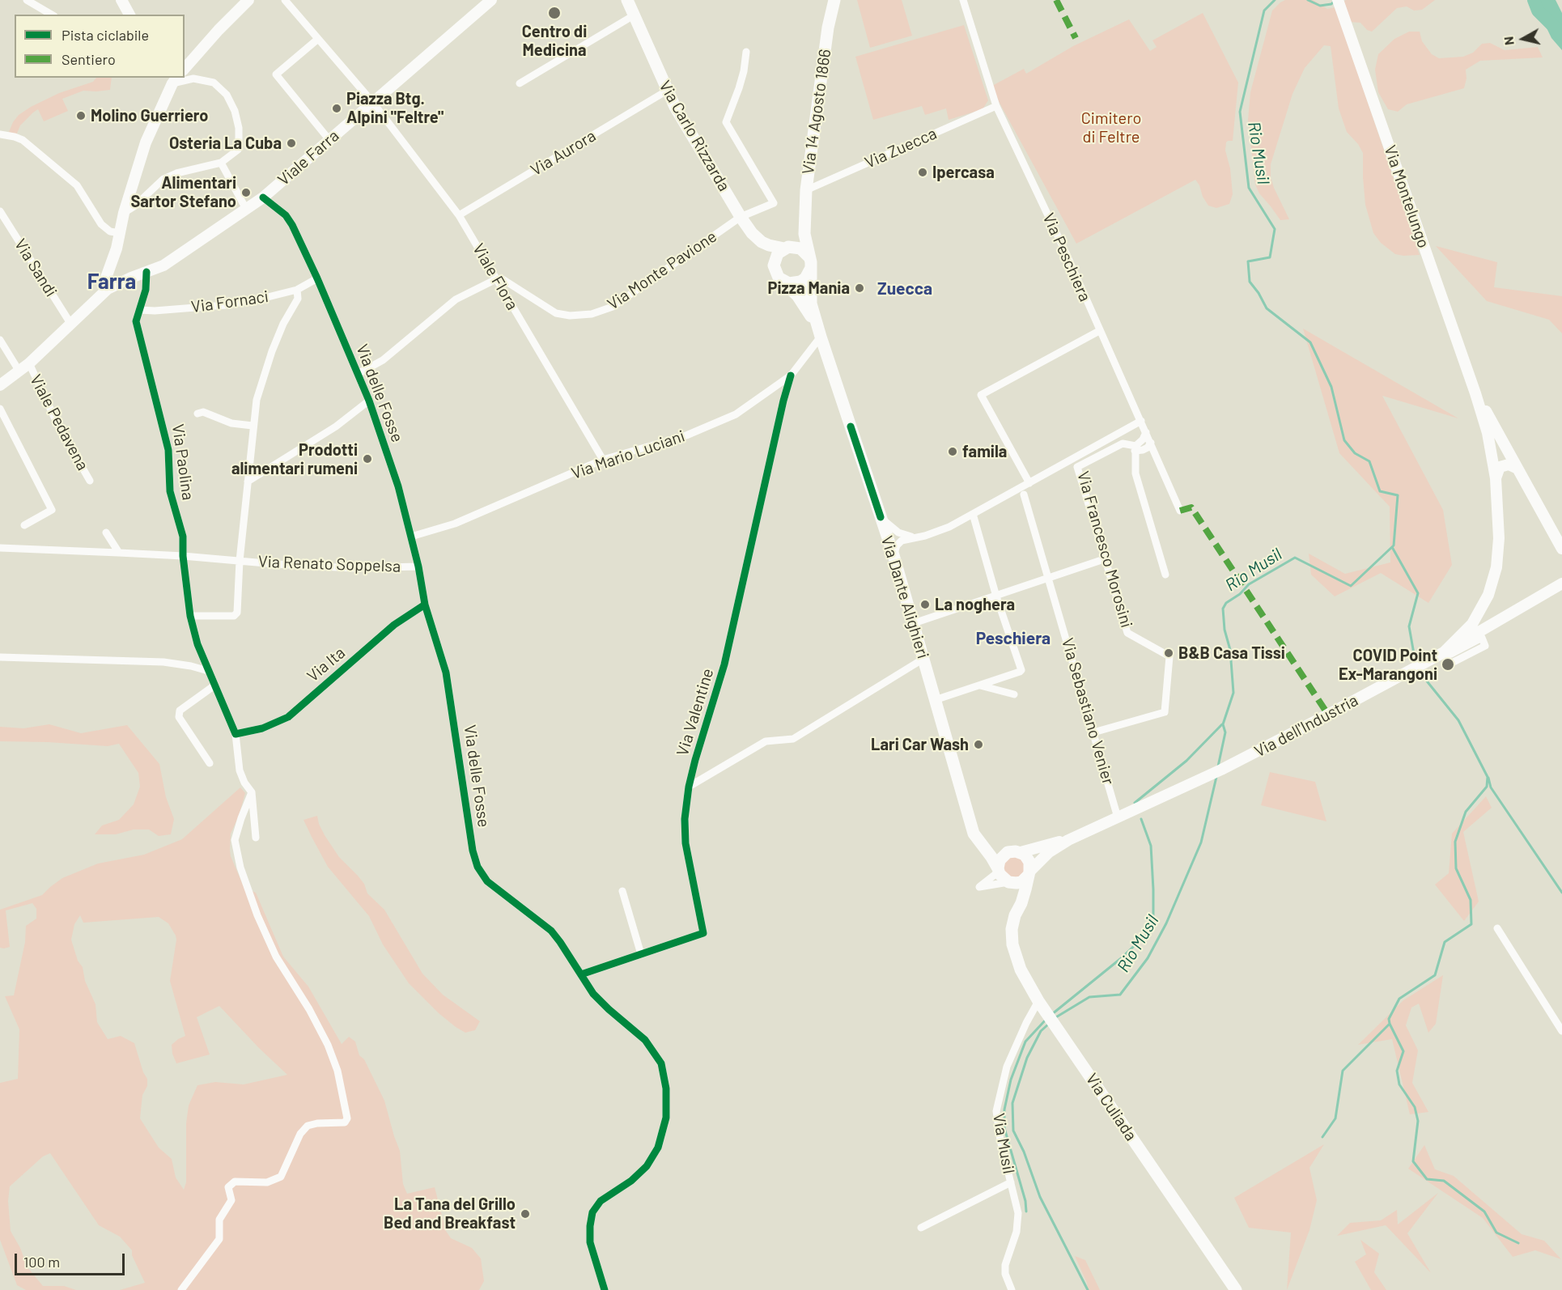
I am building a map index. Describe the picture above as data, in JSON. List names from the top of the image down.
{
  "streets": {
    "main road": [
      "Via 14 Agosto 1866",
      "Via Carlo Rizzarda",
      "Via Dante Alighieri",
      "Via Culiada"
    ],
    "street": [
      "Via Zuecca",
      "Via Aurora",
      "Viale Farra",
      "Via Montelungo",
      "Via Peschiera",
      "Via Sandi",
      "Via Monte Pavione",
      "Viale Flora",
      "Via Fornaci",
      "Via delle Fosse",
      "Viale Pedavena",
      "Via Mario Luciani",
      "Via Paolina",
      "Via Francesco Morosini",
      "Via Renato Soppelsa",
      "Via Ita",
      "Via Sebastiano Venier",
      "Via Valentine",
      "Via dell'Industria",
      "Via Musil"
    ]
  },
  "crossings": [
    ["Via 14 Agosto 1866", "Via Carlo Rizzarda"],
    ["Via 14 Agosto 1866", "Via Zuecca"],
    ["Via 14 Agosto 1866", "Via Dante Alighieri"],
    ["Via Carlo Rizzarda", "Via Aurora"],
    ["Via Carlo Rizzarda", "Via Monte Pavione"],
    ["Via Carlo Rizzarda", "Via Dante Alighieri"],
    ["Via Zuecca", "Via Peschiera"],
    ["Via Aurora", "Viale Flora"],
    ["Viale Farra", "Viale Flora"],
    ["Viale Farra", "Via delle Fosse"],
    ["Viale Farra", "Viale Pedavena"],
    ["Viale Farra", "Via Paolina"],
    ["Via Montelungo", "Via dell'Industria"],
    ["Via Sandi", "Viale Pedavena"],
    ["Via Monte Pavione", "Viale Flora"],
    ["Viale Flora", "Via Mario Luciani"],
    ["Via Fornaci", "Via delle Fosse"],
    ["Via Fornaci", "Via Paolina"],
    ["Via Fornaci", "Via Renato Soppelsa"],
    ["Via delle Fosse", "Via Mario Luciani"],
    ["Via delle Fosse", "Via Renato Soppelsa"],
    ["Via delle Fosse", "Via Ita"],
    ["Via delle Fosse", "Via Valentine"],
    ["Via Mario Luciani", "Via Dante Alighieri"],
    ["Via Mario Luciani", "Via Valentine"],
    ["Via Paolina", "Via Renato Soppelsa"],
    ["Via Paolina", "Via Ita"],
    ["Via Francesco Morosini", "Via Sebastiano Venier"],
    ["Via Dante Alighieri", "Via dell'Industria"],
    ["Via Dante Alighieri", "Via Culiada"],
    ["Via Sebastiano Venier", "Via dell'Industria"],
    ["Via dell'Industria", "Via Culiada"],
    ["Via Culiada", "Via Musil"]
  ],
  "districts": ["Farra", "Zuecca", "Peschiera"],
  "water": ["Rio Musil"],
  "parks": ["Cimitero di Feltre"],
  "places": [
    "Centro di Medicina",
    "Piazza Btg. Alpini \"Feltre\"",
    "Molino Guerriero",
    "Osteria La Cuba",
    "Ipercasa",
    "Alimentari Sartor Stefano",
    "Pizza Mania",
    "famila",
    "Prodotti alimentari rumeni",
    "La noghera",
    "B&B Casa Tissi",
    "COVID Point Ex-Marangoni",
    "Lari Car Wash",
    "La Tana del Grillo Bed and Breakfast"
  ],
  "legend": ["Pista ciclabile", "Sentiero"],
  "scale_bar": "100 m",
  "north": "left"
}
